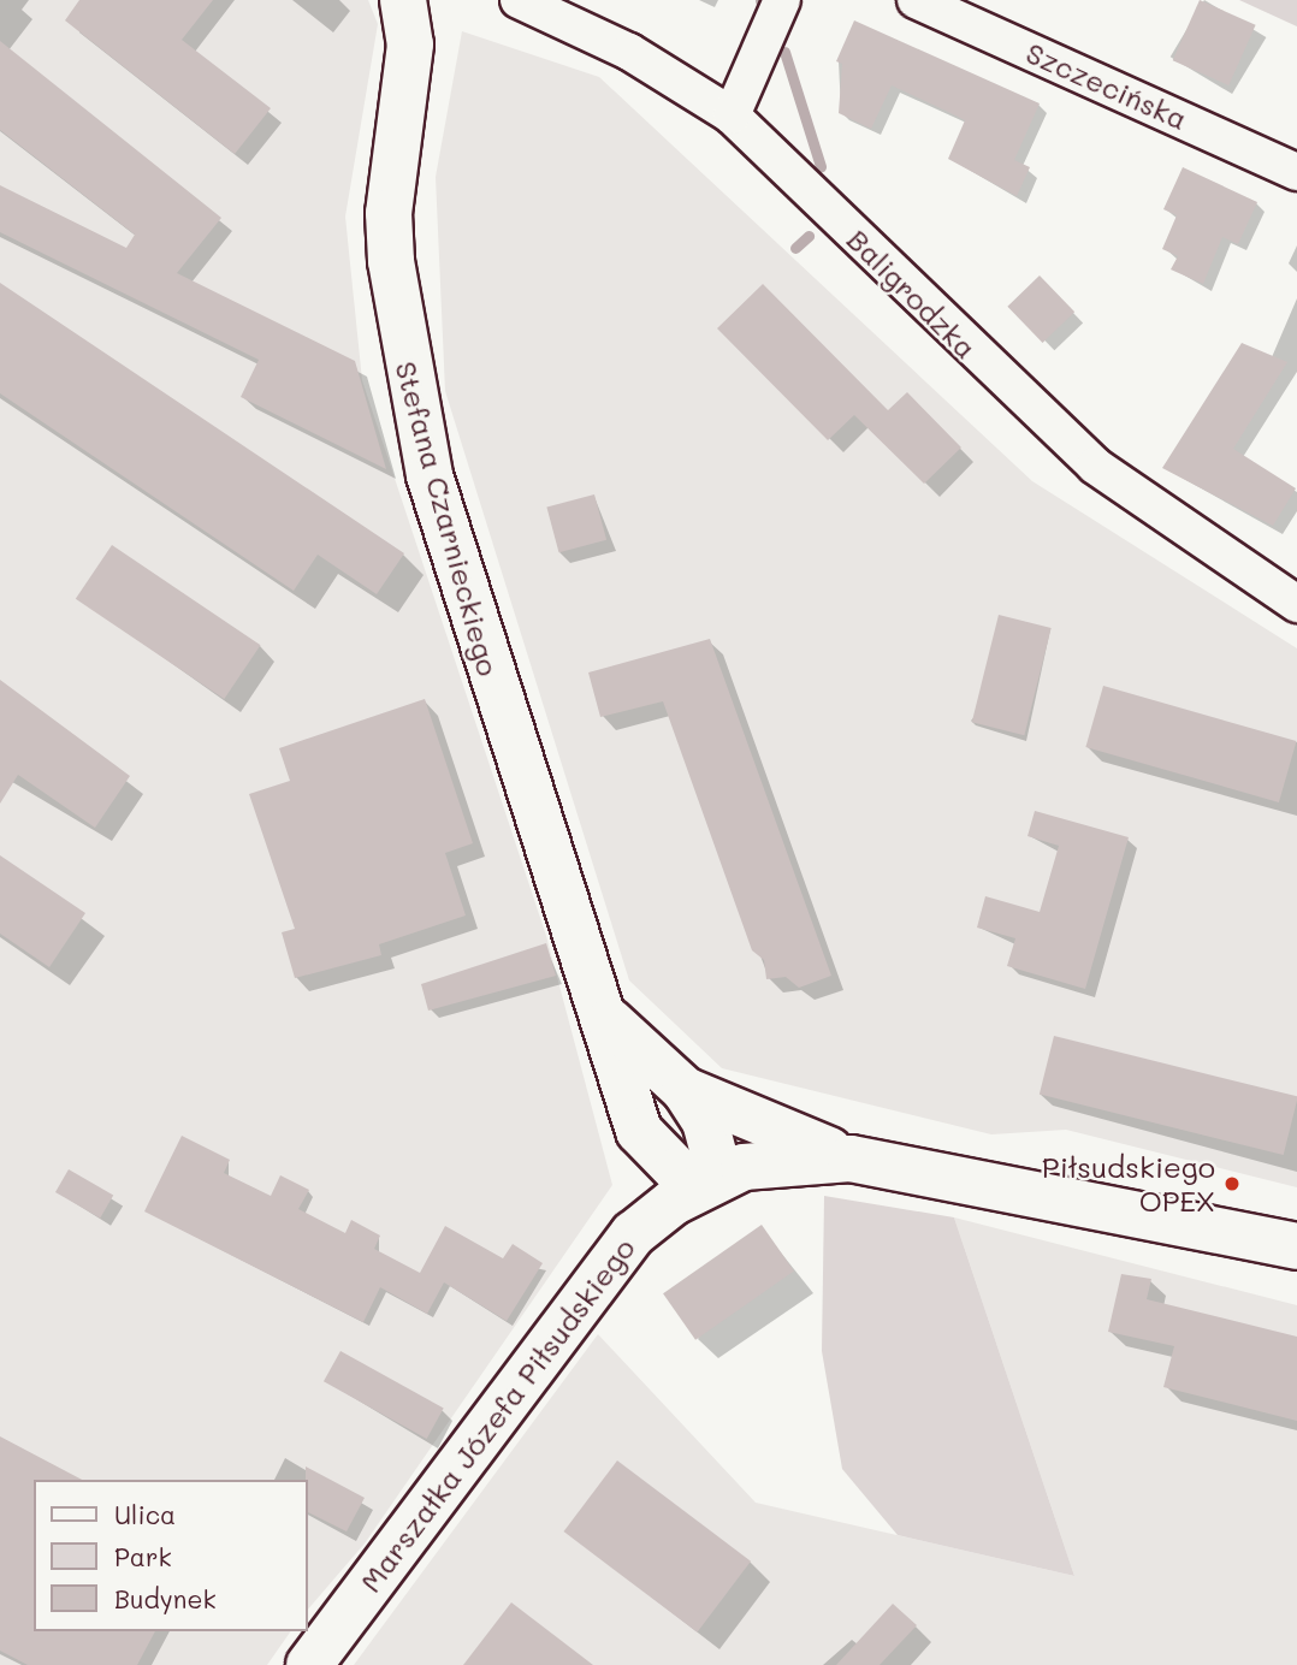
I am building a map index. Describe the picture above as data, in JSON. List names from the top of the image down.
{
  "streets": {
    "street": [
      "Szczecińska",
      "Baligrodzka",
      "Stefana Czarnieckiego",
      "Marszałka Józefa Piłsudskiego"
    ]
  },
  "crossings": [
    ["Stefana Czarnieckiego", "Marszałka Józefa Piłsudskiego"]
  ],
  "places": ["Piłsudskiego OPEX"],
  "legend": ["Ulica", "Park", "Budynek"]
}
